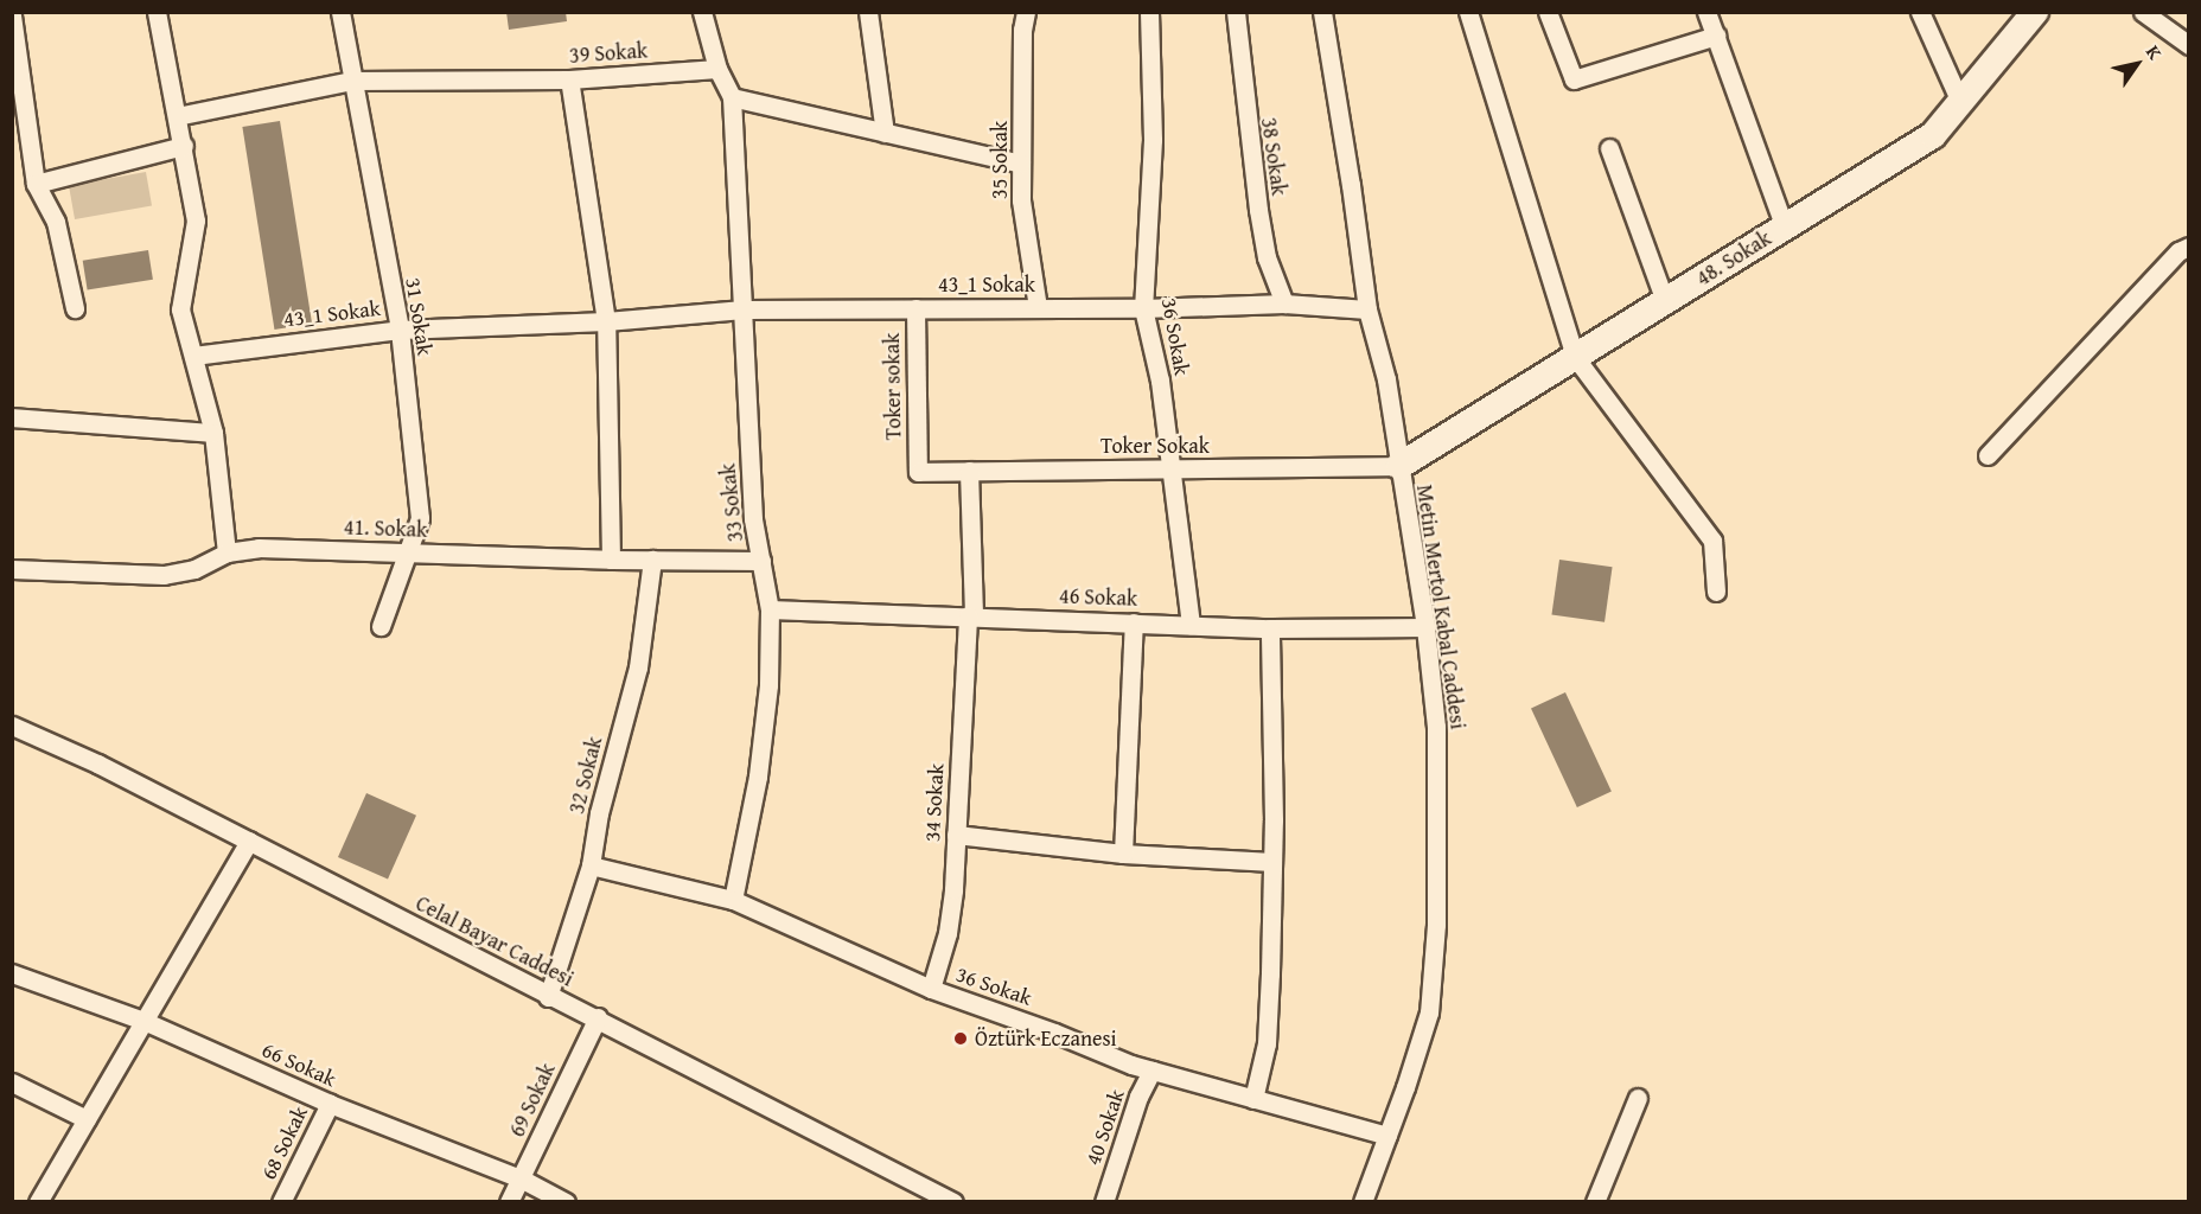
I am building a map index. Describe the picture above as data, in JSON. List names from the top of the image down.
{
  "streets": {
    "main road": ["48. Sokak"],
    "street": [
      "39 Sokak",
      "38 Sokak",
      "35 Sokak",
      "43_1 Sokak",
      "31 Sokak",
      "36 Sokak",
      "Toker sokak",
      "Toker Sokak",
      "33 Sokak",
      "41. Sokak",
      "46 Sokak",
      "Metin Mertol Kabal Caddesi",
      "32 Sokak",
      "34 Sokak",
      "Celal Bayar Caddesi",
      "66 Sokak",
      "69 Sokak",
      "40 Sokak",
      "68 Sokak"
    ]
  },
  "crossings": [
    ["39 Sokak", "31 Sokak"],
    ["38 Sokak", "43_1 Sokak"],
    ["35 Sokak", "43_1 Sokak"],
    ["48. Sokak", "Toker Sokak"],
    ["48. Sokak", "Metin Mertol Kabal Caddesi"],
    ["43_1 Sokak", "31 Sokak"],
    ["43_1 Sokak", "36 Sokak"],
    ["43_1 Sokak", "Toker sokak"],
    ["43_1 Sokak", "33 Sokak"],
    ["43_1 Sokak", "Metin Mertol Kabal Caddesi"],
    ["31 Sokak", "41. Sokak"],
    ["36 Sokak", "Toker Sokak"],
    ["36 Sokak", "33 Sokak"],
    ["36 Sokak", "46 Sokak"],
    ["36 Sokak", "Metin Mertol Kabal Caddesi"],
    ["36 Sokak", "32 Sokak"],
    ["36 Sokak", "34 Sokak"],
    ["36 Sokak", "40 Sokak"],
    ["Toker sokak", "Toker Sokak"],
    ["Toker Sokak", "Metin Mertol Kabal Caddesi"],
    ["Toker Sokak", "34 Sokak"],
    ["33 Sokak", "41. Sokak"],
    ["33 Sokak", "46 Sokak"],
    ["41. Sokak", "32 Sokak"],
    ["46 Sokak", "Metin Mertol Kabal Caddesi"],
    ["46 Sokak", "34 Sokak"],
    ["32 Sokak", "Celal Bayar Caddesi"],
    ["Celal Bayar Caddesi", "69 Sokak"],
    ["66 Sokak", "69 Sokak"],
    ["66 Sokak", "68 Sokak"]
  ],
  "places": ["Öztürk Eczanesi"],
  "north": "top right"
}
